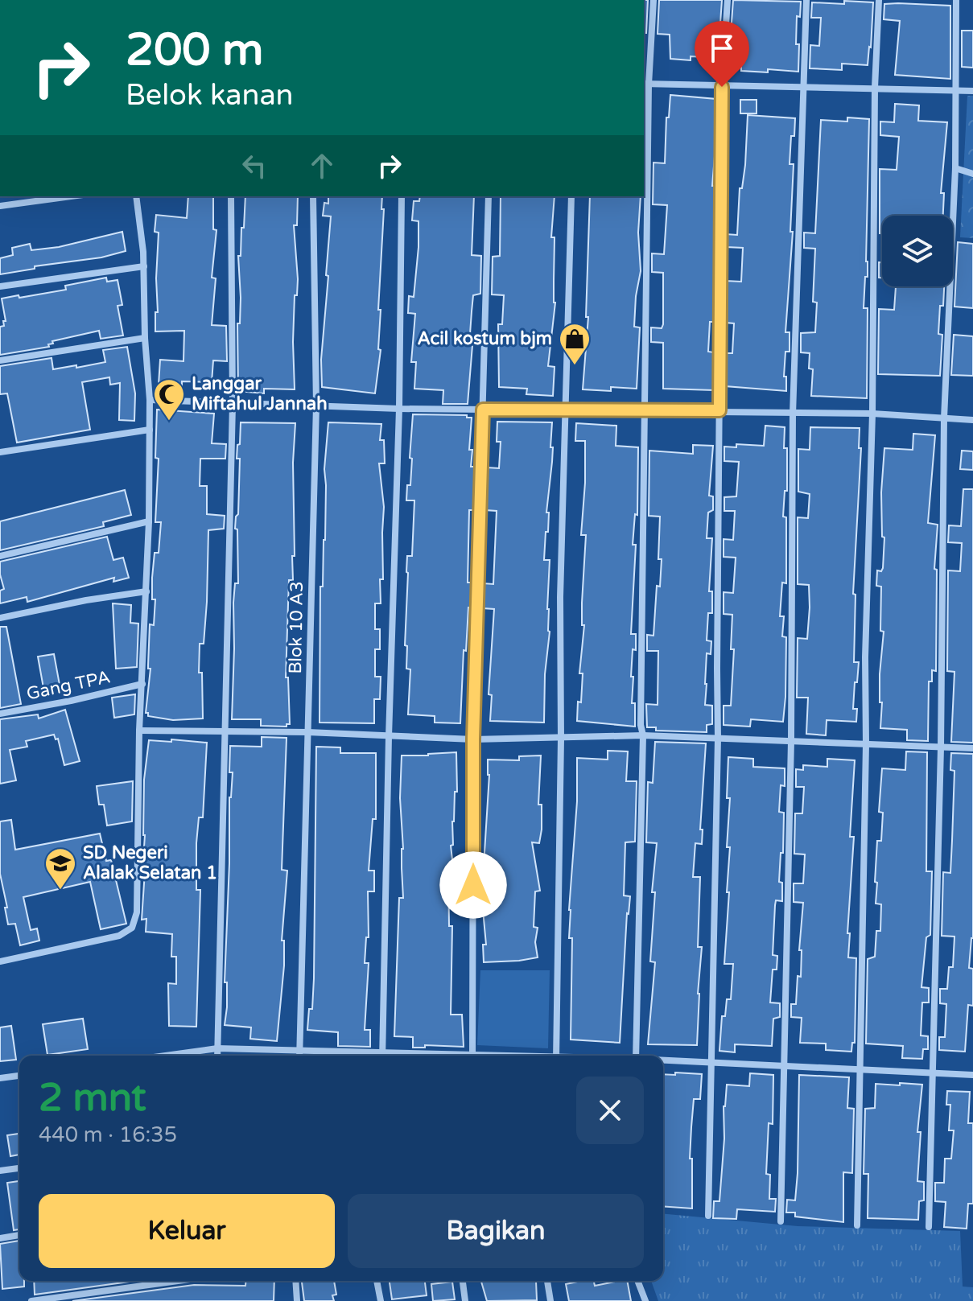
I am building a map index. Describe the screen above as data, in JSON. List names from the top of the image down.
{
  "streets": {
    "street": ["Blok 10 A3", "Gang TPA"]
  },
  "places": {
    "shop": ["Acil kostum bjm"],
    "mosque": ["Langgar Miftahul Jannah"],
    "school or university": ["SD Negeri Alalak Selatan 1"]
  },
  "page": {
    "turn": ["200 m", "Belok kanan"],
    "heading": ["2 mnt", "440 m · 16:35"],
    "buttons": ["Keluar", "Bagikan"]
  }
}
